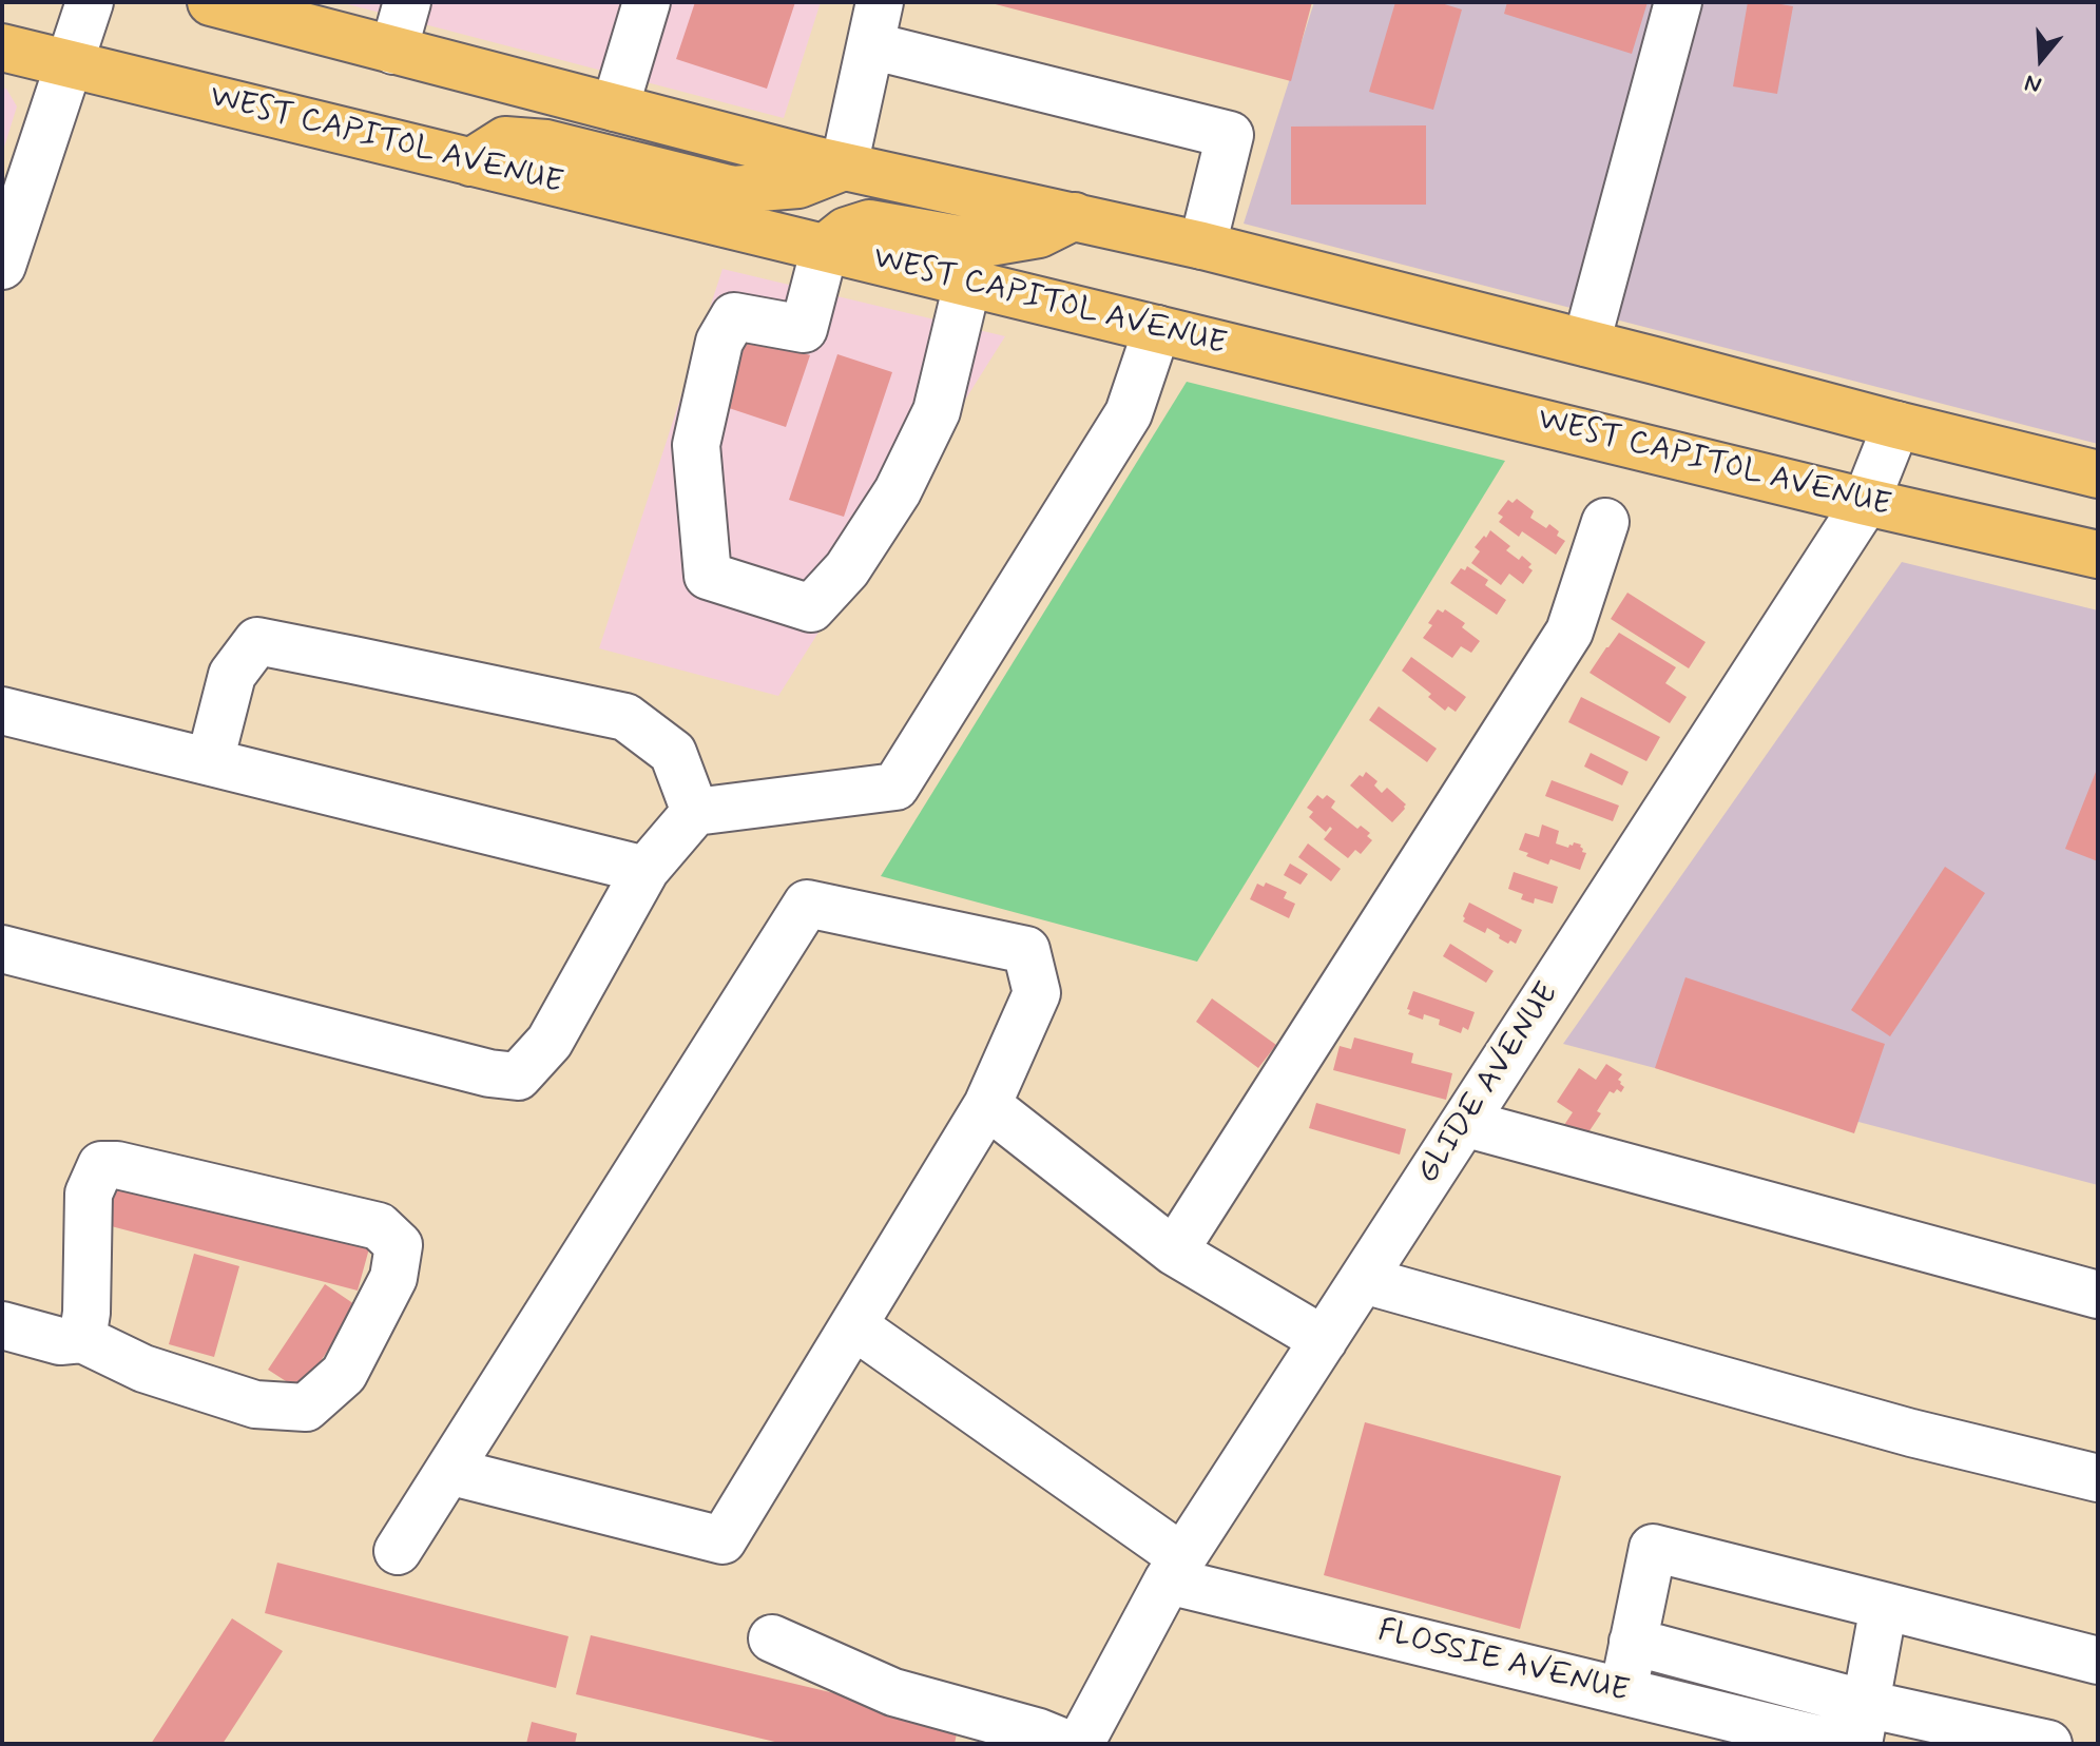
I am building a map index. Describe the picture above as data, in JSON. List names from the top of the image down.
{
  "streets": {
    "main road": ["WEST CAPITOL AVENUE"],
    "street": ["GLIDE AVENUE", "FLOSSIE AVENUE"]
  },
  "crossings": [
    ["WEST CAPITOL AVENUE", "GLIDE AVENUE"],
    ["GLIDE AVENUE", "FLOSSIE AVENUE"]
  ],
  "north": "bottom"
}
